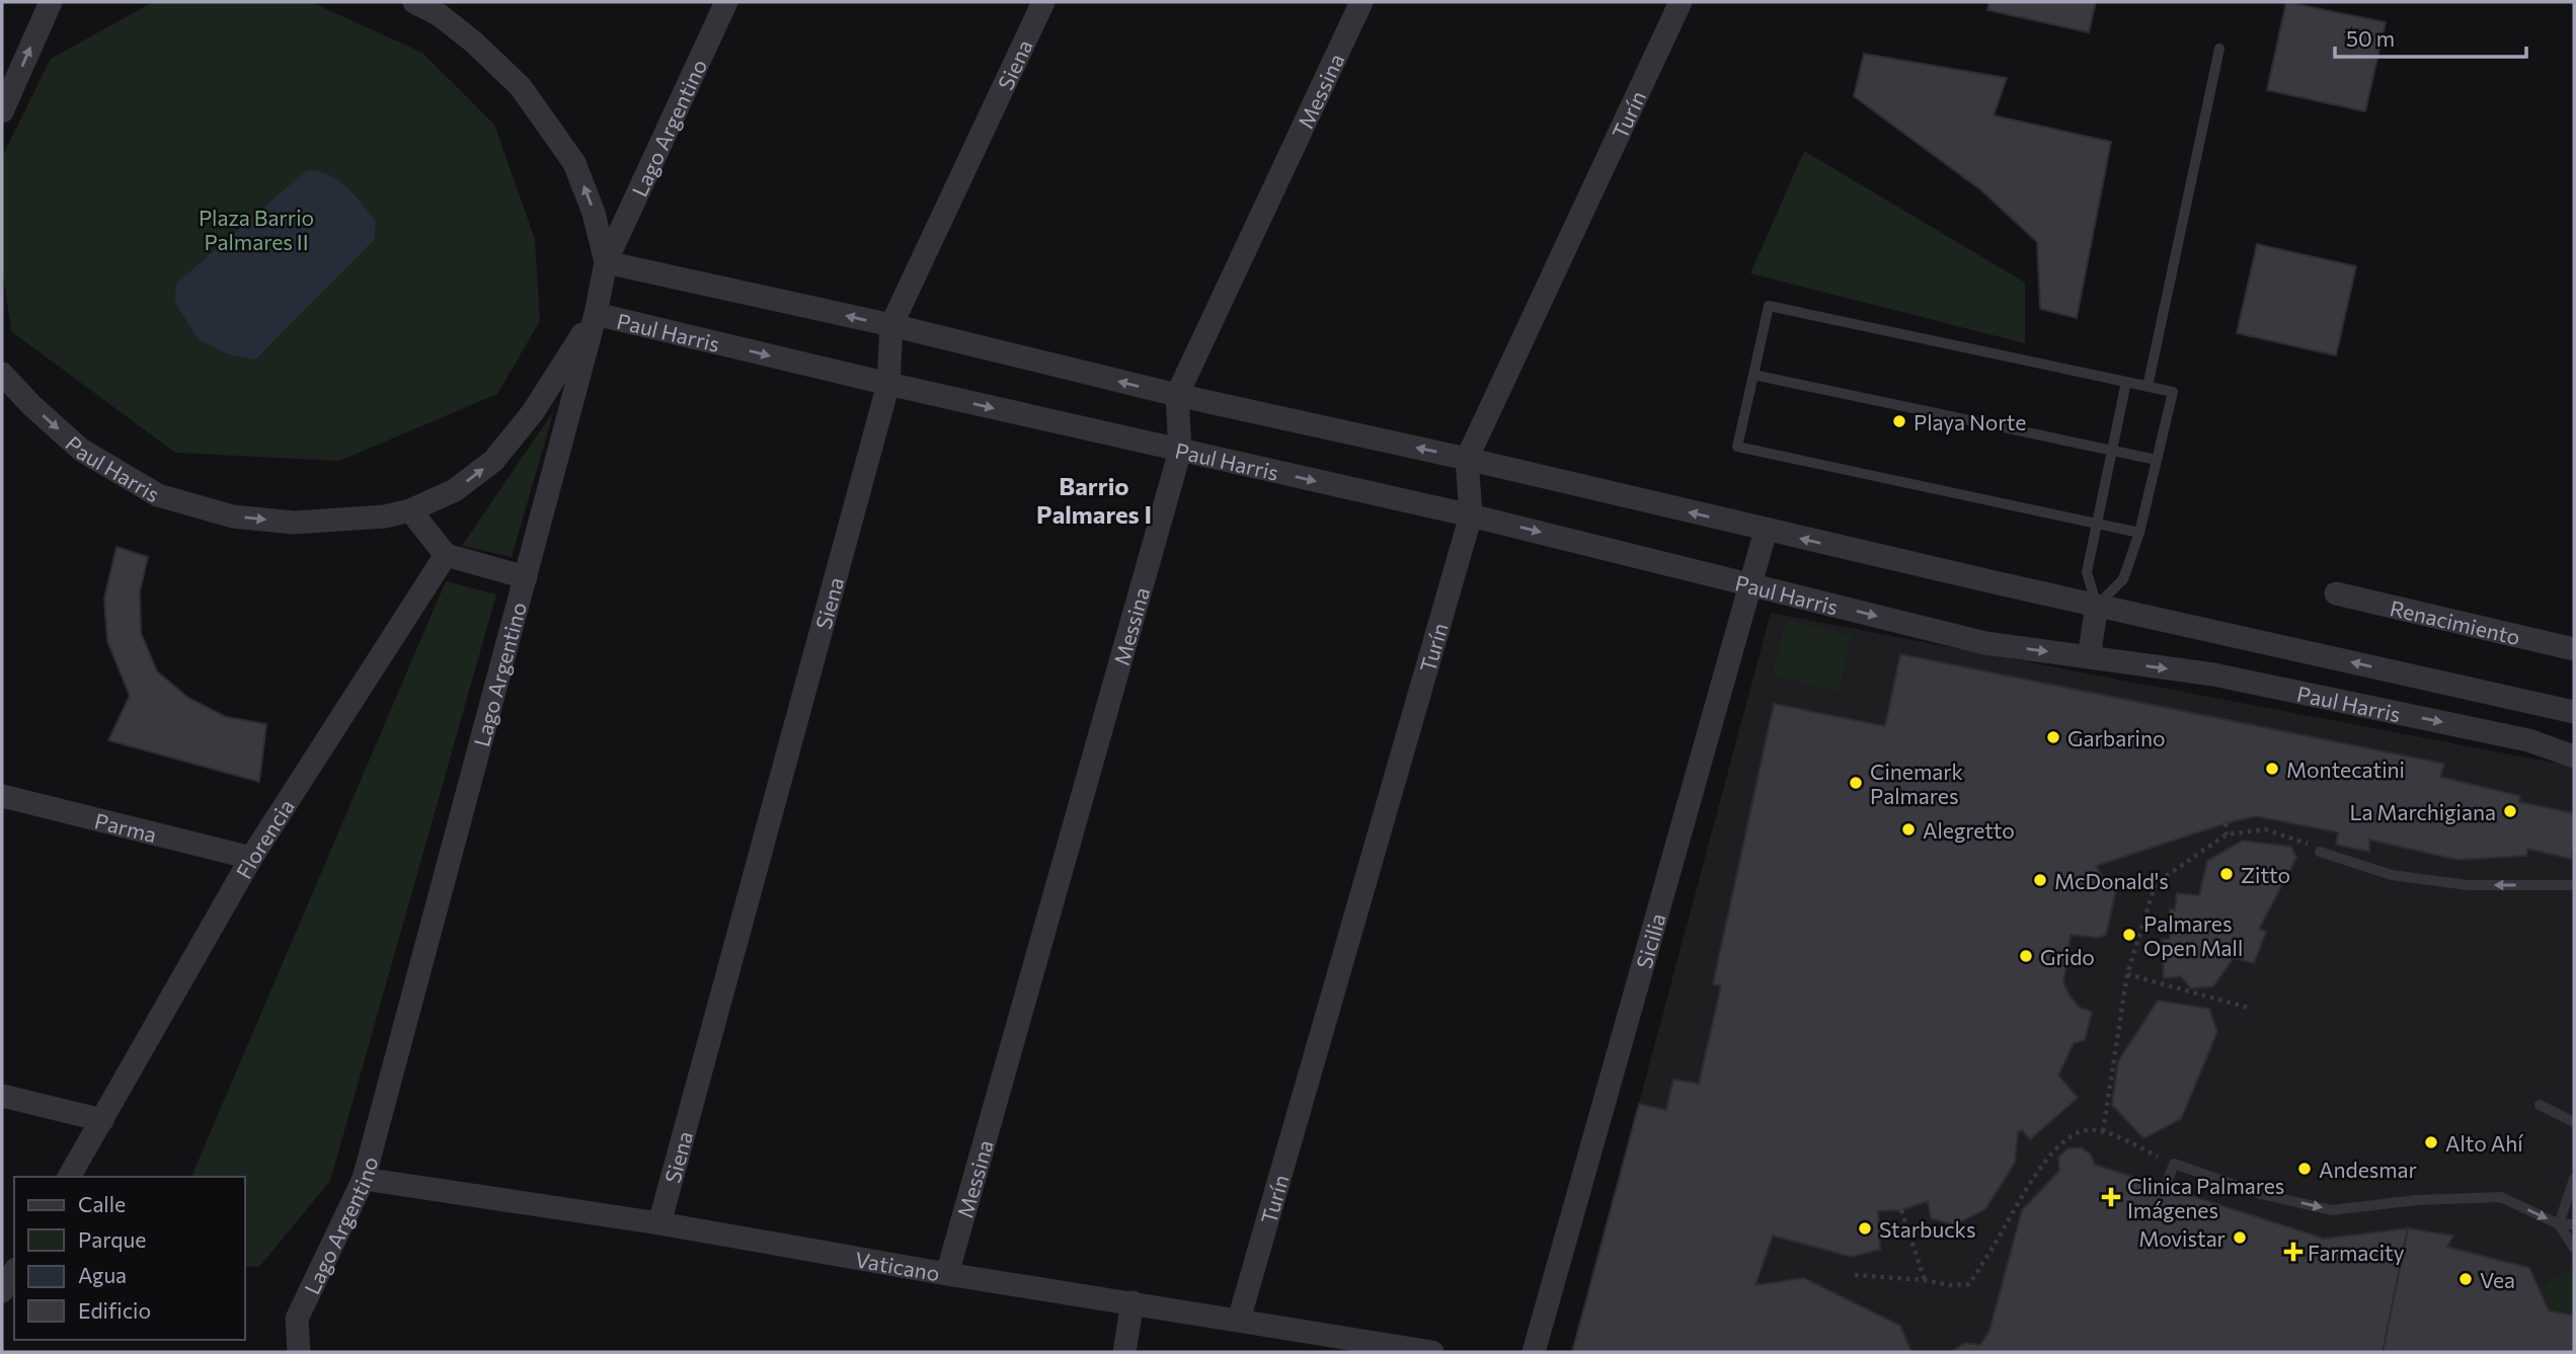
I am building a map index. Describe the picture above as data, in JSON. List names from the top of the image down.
{
  "streets": {
    "street": [
      "Siena",
      "Messina",
      "Turín",
      "Lago Argentino",
      "Paul Harris",
      "Renacimiento",
      "Parma",
      "Florencia",
      "Sicilia",
      "Vaticano"
    ]
  },
  "crossings": [
    ["Siena", "Paul Harris"],
    ["Siena", "Vaticano"],
    ["Messina", "Paul Harris"],
    ["Messina", "Vaticano"],
    ["Turín", "Paul Harris"],
    ["Turín", "Vaticano"],
    ["Lago Argentino", "Paul Harris"],
    ["Lago Argentino", "Vaticano"],
    ["Paul Harris", "Sicilia"],
    ["Parma", "Florencia"]
  ],
  "districts": ["Barrio Palmares I"],
  "parks": ["Plaza Barrio Palmares II"],
  "places": {
    "other": [
      "Playa Norte",
      "Garbarino",
      "Montecatini",
      "Cinemark Palmares",
      "La Marchigiana",
      "Alegretto",
      "Zitto",
      "McDonald's",
      "Palmares Open Mall",
      "Grido",
      "Alto Ahí",
      "Andesmar",
      "Starbucks",
      "Movistar",
      "Vea"
    ],
    "health": ["Clinica Palmares Imágenes", "Farmacity"]
  },
  "legend": [
    "Calle",
    "Parque",
    "Agua",
    "Edificio"
  ],
  "scale_bar": "50 m"
}
